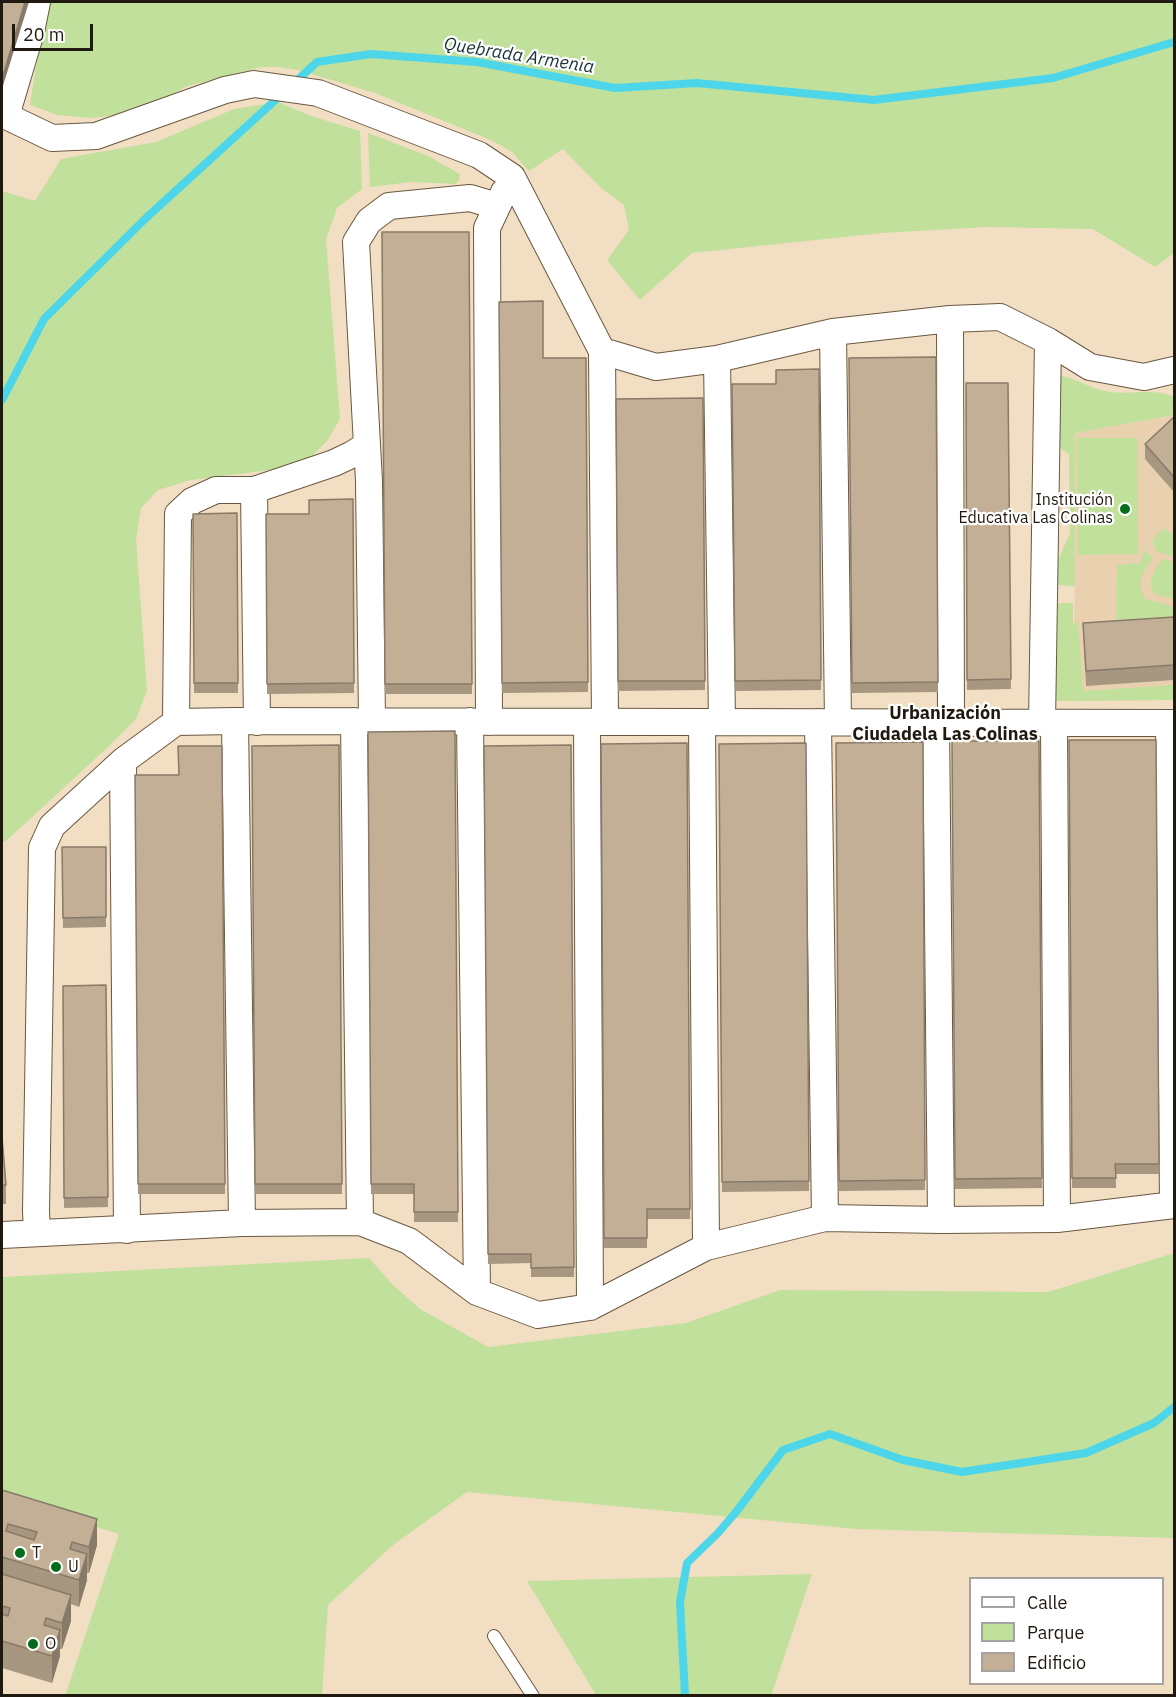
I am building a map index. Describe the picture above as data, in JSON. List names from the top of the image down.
{
  "districts": ["Urbanización Ciudadela Las Colinas"],
  "water": ["Quebrada Armenia"],
  "places": [
    "Institución Educativa Las Colinas",
    "T",
    "U",
    "O"
  ],
  "legend": ["Calle", "Parque", "Edificio"],
  "scale_bar": "20 m"
}
